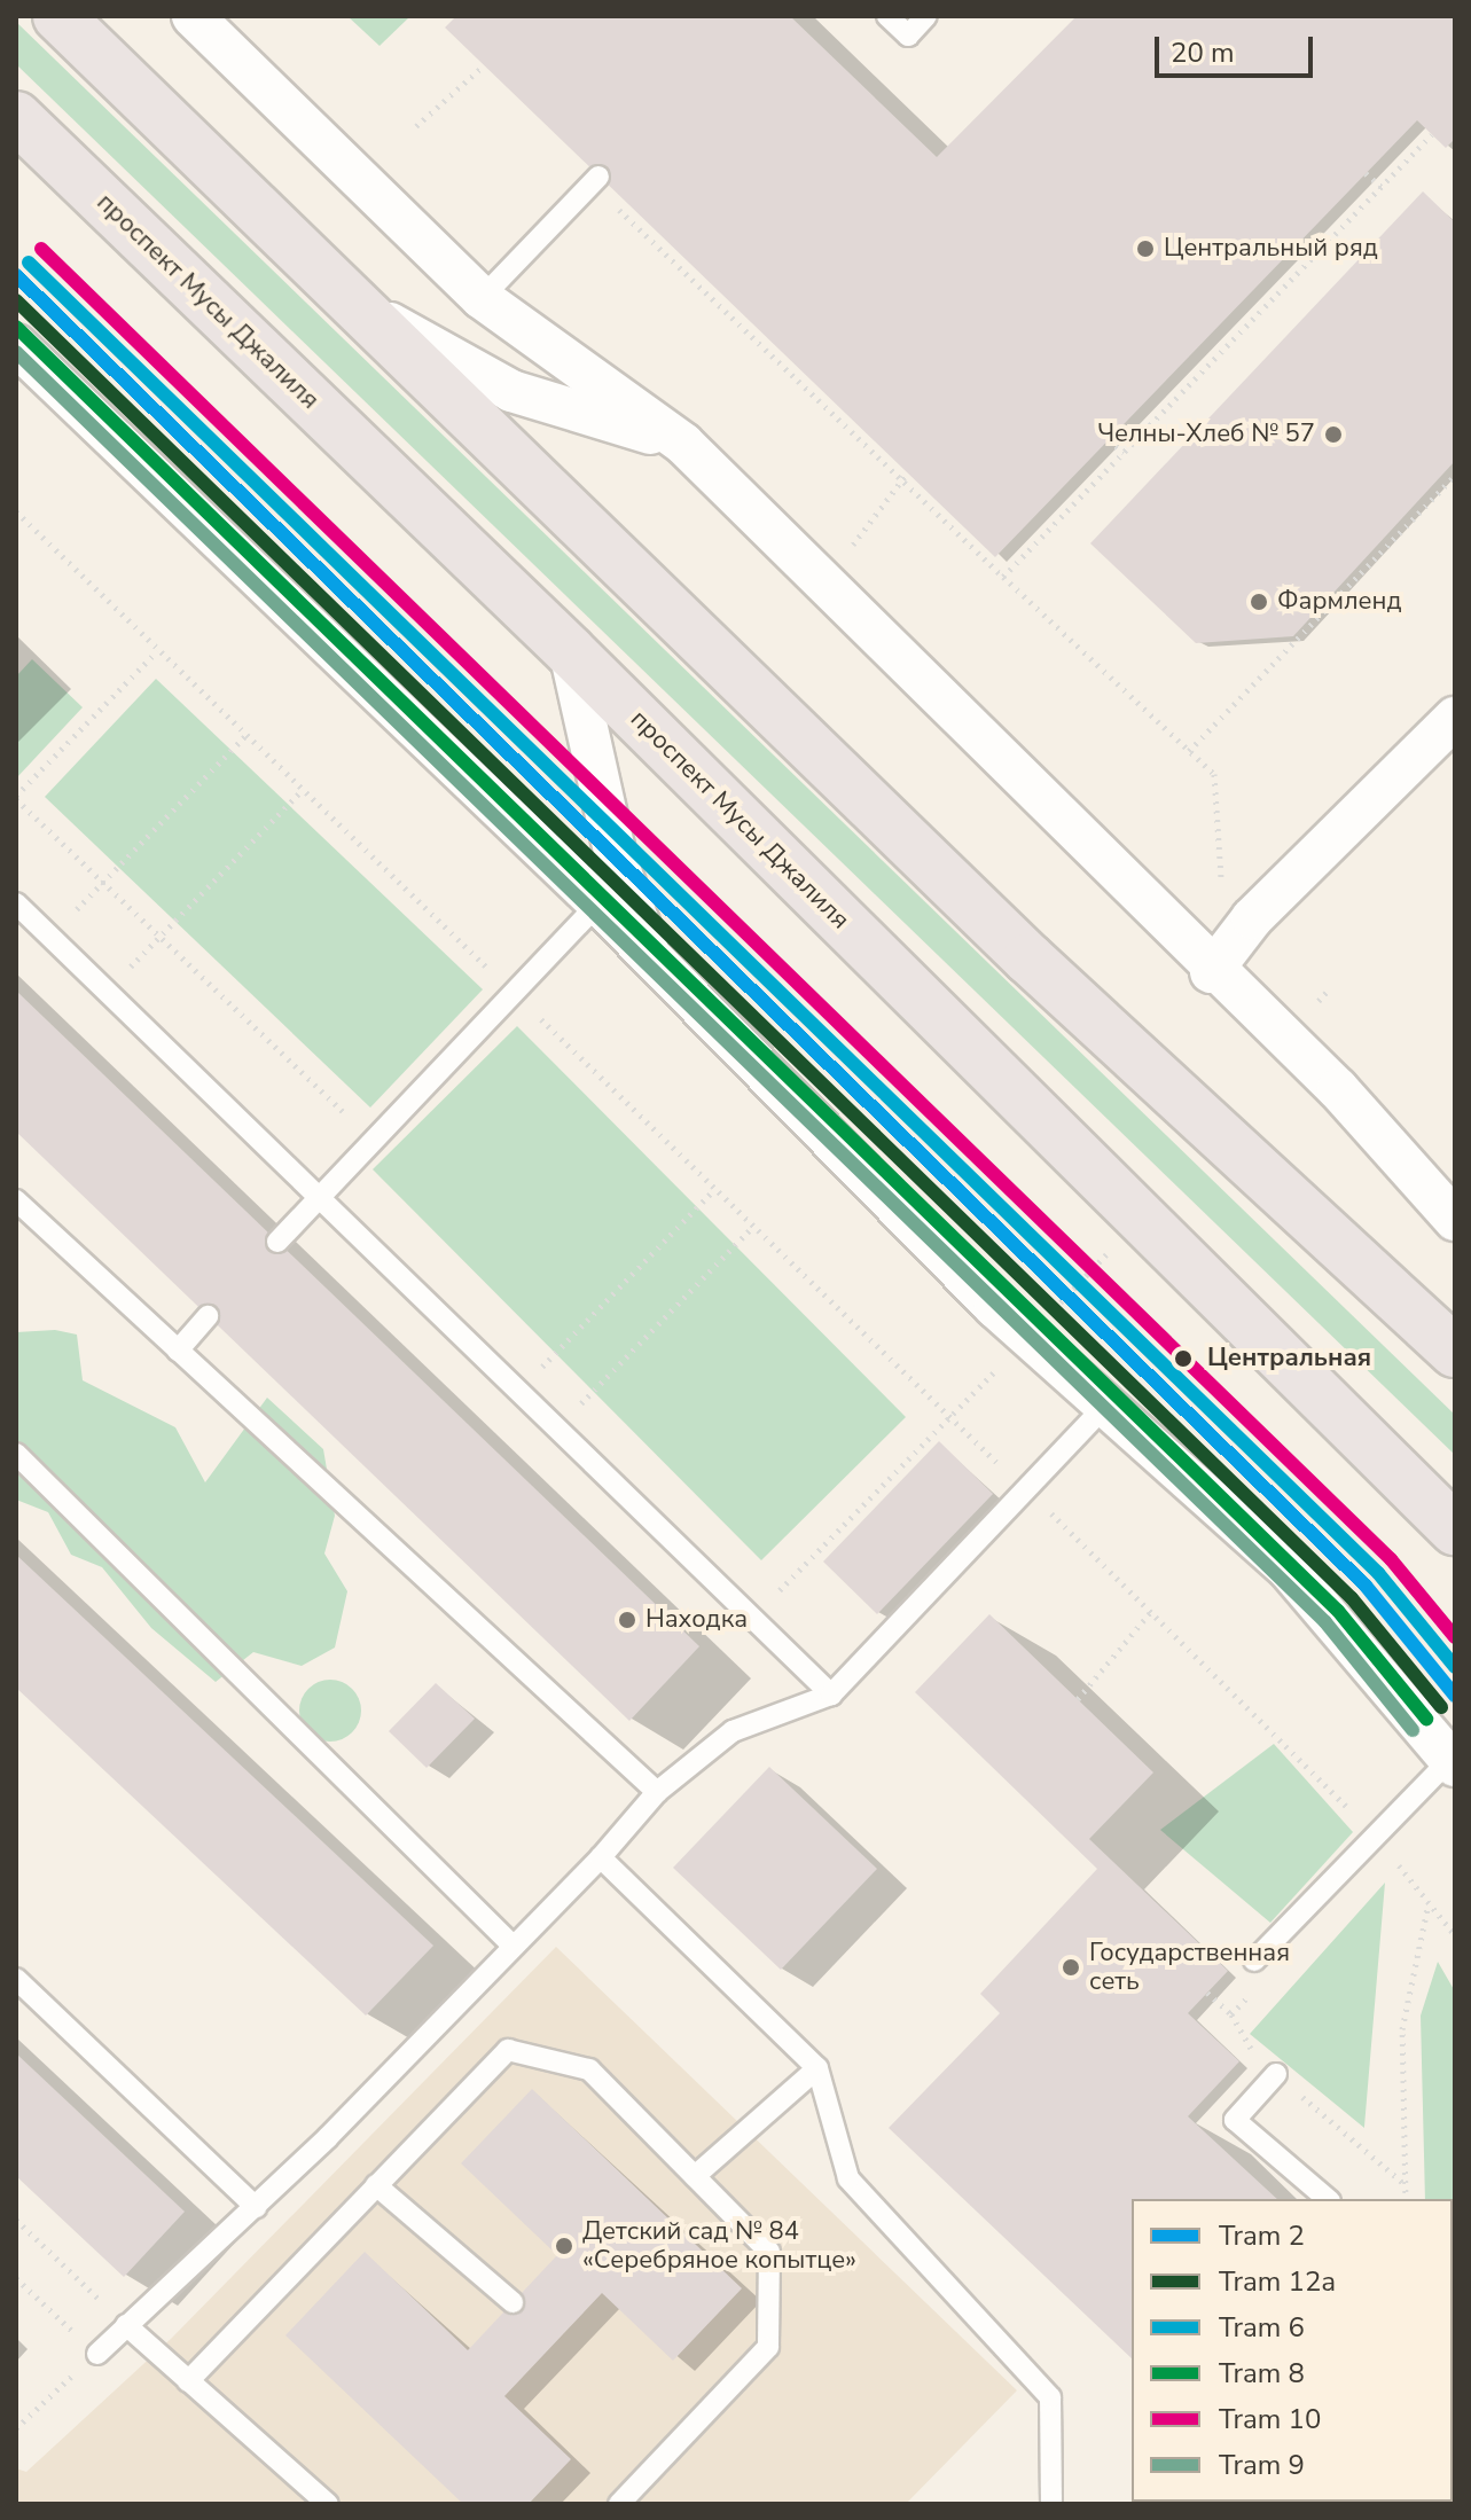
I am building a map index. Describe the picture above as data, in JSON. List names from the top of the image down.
{
  "streets": {
    "main road": ["проспект Мусы Джалиля"]
  },
  "places": [
    "Центральный ряд",
    "Челны-Хлеб № 57",
    "Фармленд",
    "Центральная",
    "Находка",
    "Государственная сеть",
    "Детский сад № 84 «Серебряное копытце»"
  ],
  "lines": [
    "tram line 10",
    "tram line 6",
    "tram line 2",
    "tram line 12а",
    "tram line 8",
    "tram line 9"
  ],
  "legend": [
    "Tram 2",
    "Tram 12а",
    "Tram 6",
    "Tram 8",
    "Tram 10",
    "Tram 9"
  ],
  "scale_bar": "20 m"
}
